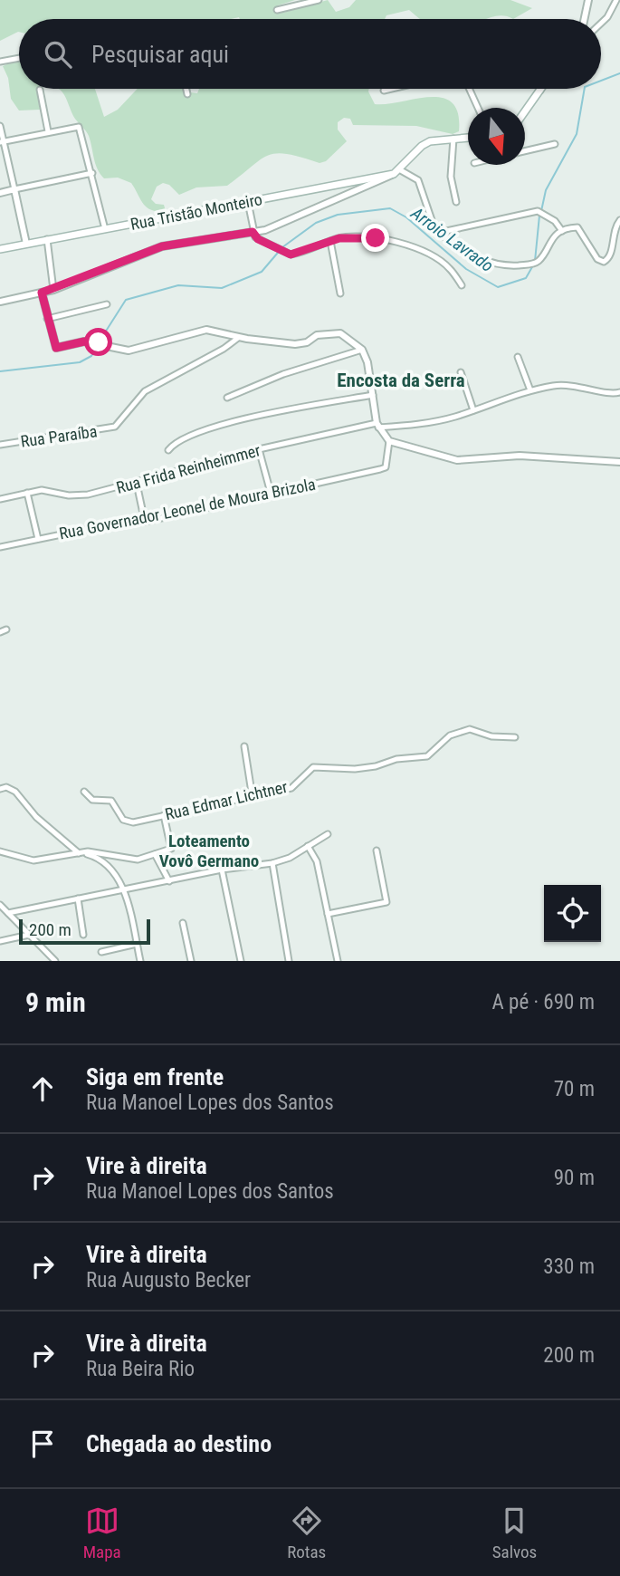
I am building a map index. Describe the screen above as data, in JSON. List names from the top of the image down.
{
  "streets": {
    "main road": ["Rua Tristão Monteiro"],
    "street": [
      "Rua Paraíba",
      "Rua Frida Reinheimmer",
      "Rua Governador Leonel de Moura Brizola",
      "Rua Edmar Lichtner"
    ]
  },
  "districts": ["Encosta da Serra", "Loteamento Vovô Germano"],
  "water": ["Arroio Lavrado"],
  "scale_bar": "200 m",
  "north": "bottom",
  "page": {
    "search": "Pesquisar aqui",
    "scale": "200 m",
    "heading": ["9 min", "A pé · 690 m"],
    "list": [
      ["Siga em frente", "Rua Manoel Lopes dos Santos", "70 m"],
      ["Vire à direita", "Rua Manoel Lopes dos Santos", "90 m"],
      ["Vire à direita", "Rua Augusto Becker", "330 m"],
      ["Vire à direita", "Rua Beira Rio", "200 m"],
      "Chegada ao destino"
    ],
    "nav": ["Mapa", "Rotas", "Salvos"]
  }
}
